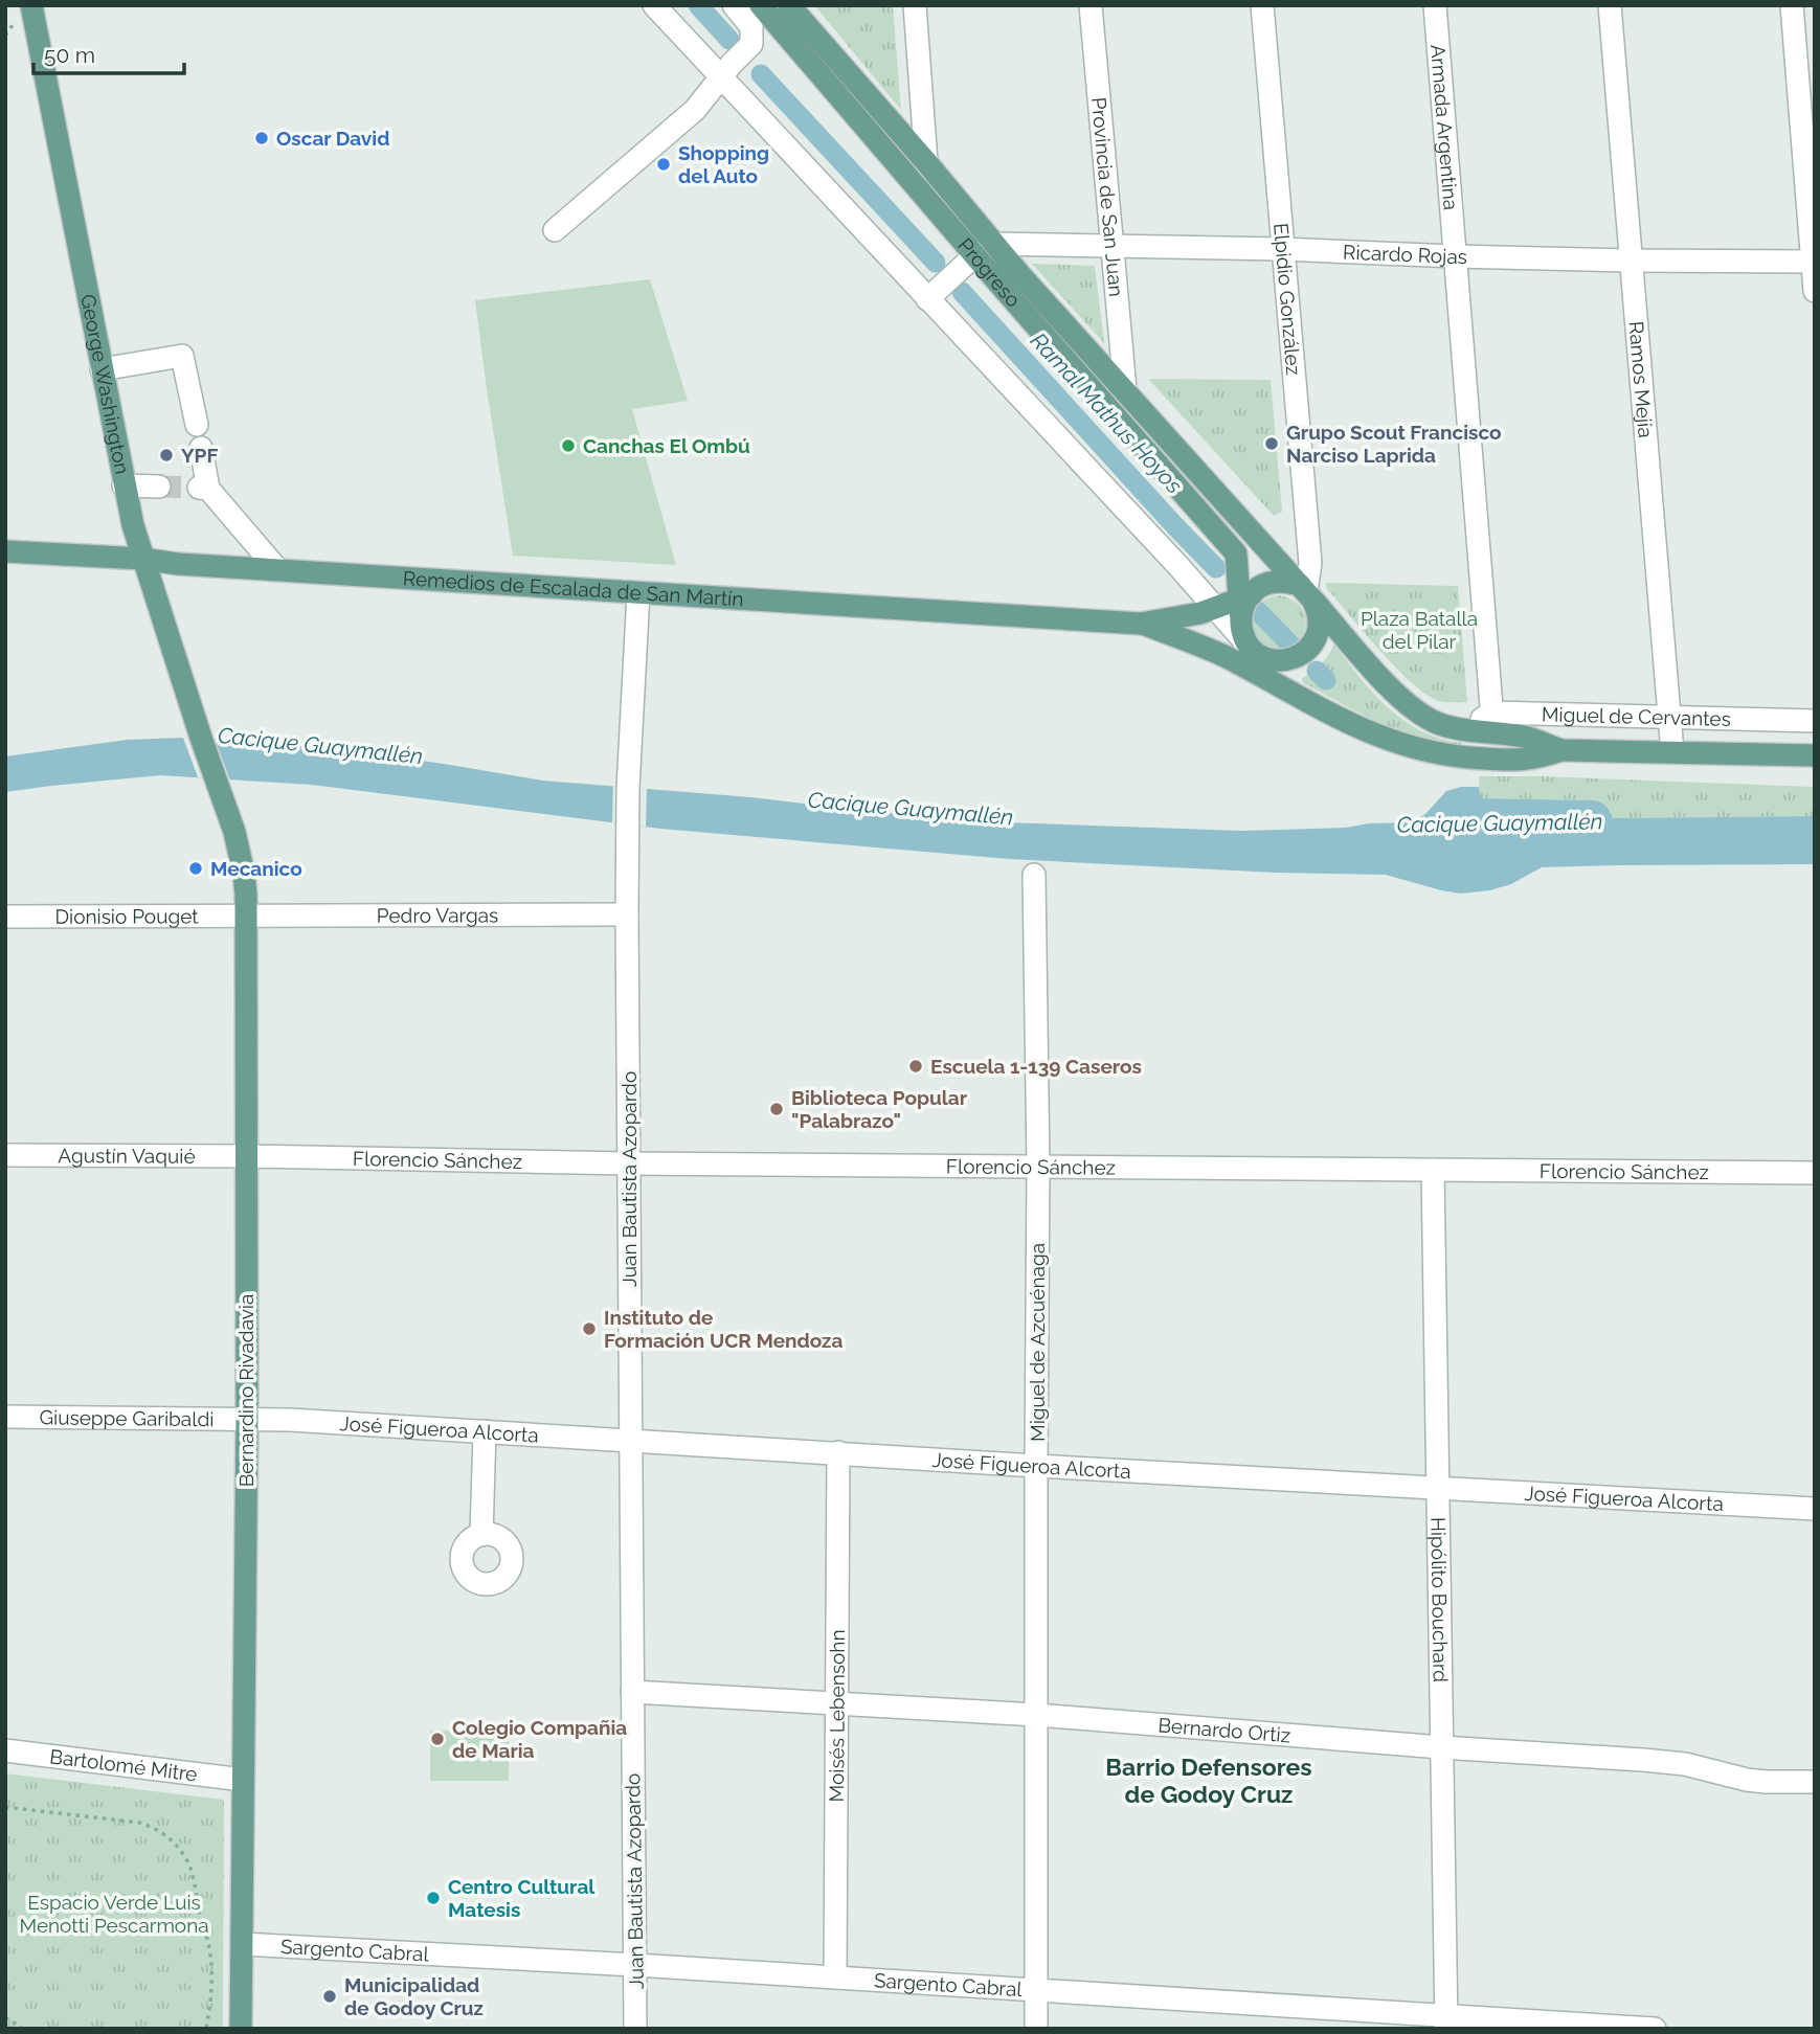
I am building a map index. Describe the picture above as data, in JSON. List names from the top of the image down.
{
  "streets": {
    "main road": [
      "Progreso",
      "George Washington",
      "Remedios de Escalada de San Martín",
      "Miguel de Cervantes",
      "Bernardino Rivadavia"
    ],
    "street": [
      "Armada Argentina",
      "Provincia de San Juan",
      "Ricardo Rojas",
      "Elpidio González",
      "Ramos Mejía",
      "Pedro Vargas",
      "Dionisio Pouget",
      "Agustín Vaquié",
      "Florencio Sánchez",
      "Juan Bautista Azopardo",
      "Miguel de Azcuénaga",
      "Giuseppe Garibaldi",
      "José Figueroa Alcorta",
      "Hipólito Bouchard",
      "Moisés Lebensohn",
      "Bernardo Ortiz",
      "Bartolomé Mitre",
      "Sargento Cabral"
    ]
  },
  "crossings": [
    ["Armada Argentina", "Ricardo Rojas"],
    ["Armada Argentina", "Miguel de Cervantes"],
    ["Provincia de San Juan", "Ricardo Rojas"],
    ["Provincia de San Juan", "Progreso"],
    ["Ricardo Rojas", "Progreso"],
    ["Ricardo Rojas", "Elpidio González"],
    ["Ricardo Rojas", "Ramos Mejía"],
    ["Progreso", "Elpidio González"],
    ["Progreso", "Remedios de Escalada de San Martín"],
    ["Progreso", "Miguel de Cervantes"],
    ["Elpidio González", "Remedios de Escalada de San Martín"],
    ["Elpidio González", "Miguel de Cervantes"],
    ["Ramos Mejía", "Miguel de Cervantes"],
    ["George Washington", "Remedios de Escalada de San Martín"],
    ["George Washington", "Bernardino Rivadavia"],
    ["Remedios de Escalada de San Martín", "Miguel de Cervantes"],
    ["Remedios de Escalada de San Martín", "Juan Bautista Azopardo"],
    ["Pedro Vargas", "Dionisio Pouget"],
    ["Pedro Vargas", "Juan Bautista Azopardo"],
    ["Pedro Vargas", "Bernardino Rivadavia"],
    ["Dionisio Pouget", "Bernardino Rivadavia"],
    ["Agustín Vaquié", "Florencio Sánchez"],
    ["Agustín Vaquié", "Bernardino Rivadavia"],
    ["Florencio Sánchez", "Juan Bautista Azopardo"],
    ["Florencio Sánchez", "Miguel de Azcuénaga"],
    ["Florencio Sánchez", "Bernardino Rivadavia"],
    ["Florencio Sánchez", "Hipólito Bouchard"],
    ["Juan Bautista Azopardo", "José Figueroa Alcorta"],
    ["Juan Bautista Azopardo", "Bernardo Ortiz"],
    ["Juan Bautista Azopardo", "Sargento Cabral"],
    ["Miguel de Azcuénaga", "José Figueroa Alcorta"],
    ["Miguel de Azcuénaga", "Bernardo Ortiz"],
    ["Miguel de Azcuénaga", "Sargento Cabral"],
    ["Bernardino Rivadavia", "Giuseppe Garibaldi"],
    ["Bernardino Rivadavia", "José Figueroa Alcorta"],
    ["Bernardino Rivadavia", "Bartolomé Mitre"],
    ["Bernardino Rivadavia", "Sargento Cabral"],
    ["Giuseppe Garibaldi", "José Figueroa Alcorta"],
    ["José Figueroa Alcorta", "Hipólito Bouchard"],
    ["José Figueroa Alcorta", "Moisés Lebensohn"],
    ["Hipólito Bouchard", "Bernardo Ortiz"],
    ["Hipólito Bouchard", "Sargento Cabral"],
    ["Moisés Lebensohn", "Bernardo Ortiz"],
    ["Moisés Lebensohn", "Sargento Cabral"]
  ],
  "districts": ["Barrio Defensores de Godoy Cruz"],
  "water": ["Ramal Mathus Hoyos", "Cacique Guaymallén"],
  "parks": ["Plaza Batalla del Pilar", "Espacio Verde Luis Menotti Pescarmona"],
  "places": [
    "Oscar David",
    "Shopping del Auto",
    "Grupo Scout Francisco Narciso Laprida",
    "Canchas El Ombú",
    "YPF",
    "Mecanico",
    "Escuela 1-139 Caseros",
    "Biblioteca Popular \"Palabrazo\"",
    "Instituto de Formación UCR Mendoza",
    "Colegio Compañia de Maria",
    "Centro Cultural Matesis",
    "Municipalidad de Godoy Cruz"
  ],
  "scale_bar": "50 m"
}
